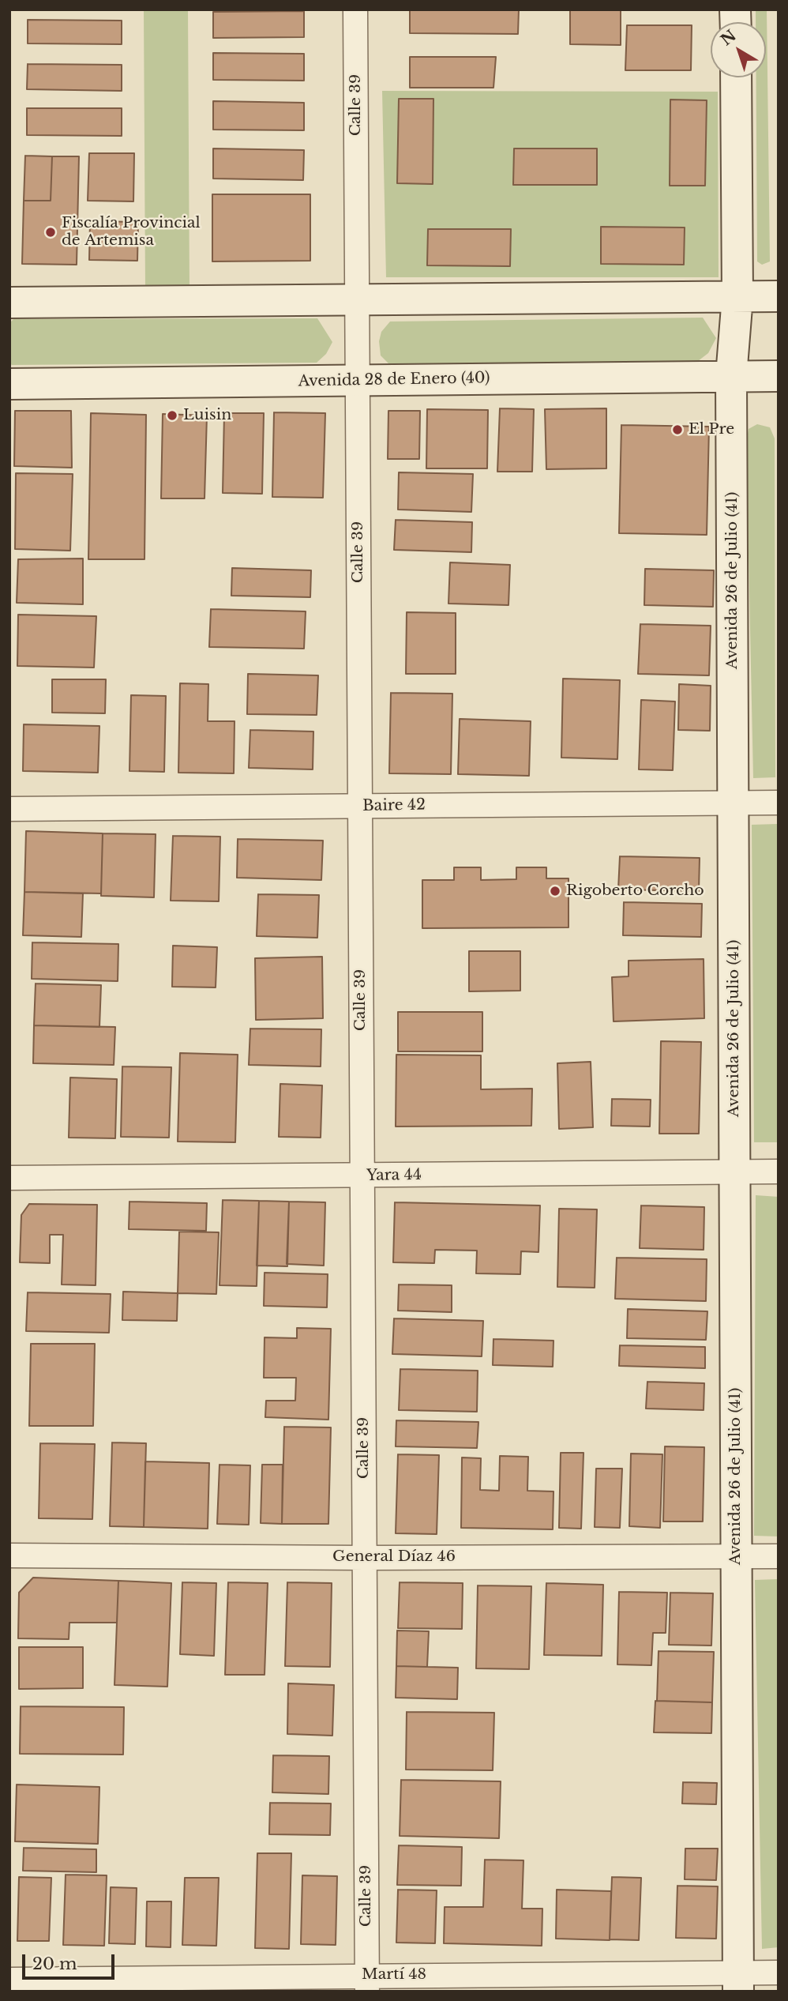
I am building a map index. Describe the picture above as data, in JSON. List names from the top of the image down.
{
  "streets": {
    "main road": ["Avenida 28 de Enero (40)", "Avenida 26 de Julio (41)"],
    "street": [
      "Calle 39",
      "Baire 42",
      "Yara 44",
      "General Díaz 46",
      "Martí 48"
    ]
  },
  "crossings": [
    ["Calle 39", "Avenida 28 de Enero (40)"],
    ["Calle 39", "Baire 42"],
    ["Calle 39", "Yara 44"],
    ["Calle 39", "General Díaz 46"],
    ["Calle 39", "Martí 48"],
    ["Avenida 28 de Enero (40)", "Avenida 26 de Julio (41)"],
    ["Avenida 26 de Julio (41)", "Baire 42"],
    ["Avenida 26 de Julio (41)", "Yara 44"],
    ["Avenida 26 de Julio (41)", "General Díaz 46"],
    ["Avenida 26 de Julio (41)", "Martí 48"]
  ],
  "places": [
    "Fiscalía Provincial de Artemisa",
    "Luisin",
    "El Pre",
    "Rigoberto Corcho"
  ],
  "scale_bar": "20 m",
  "north": "top left"
}
